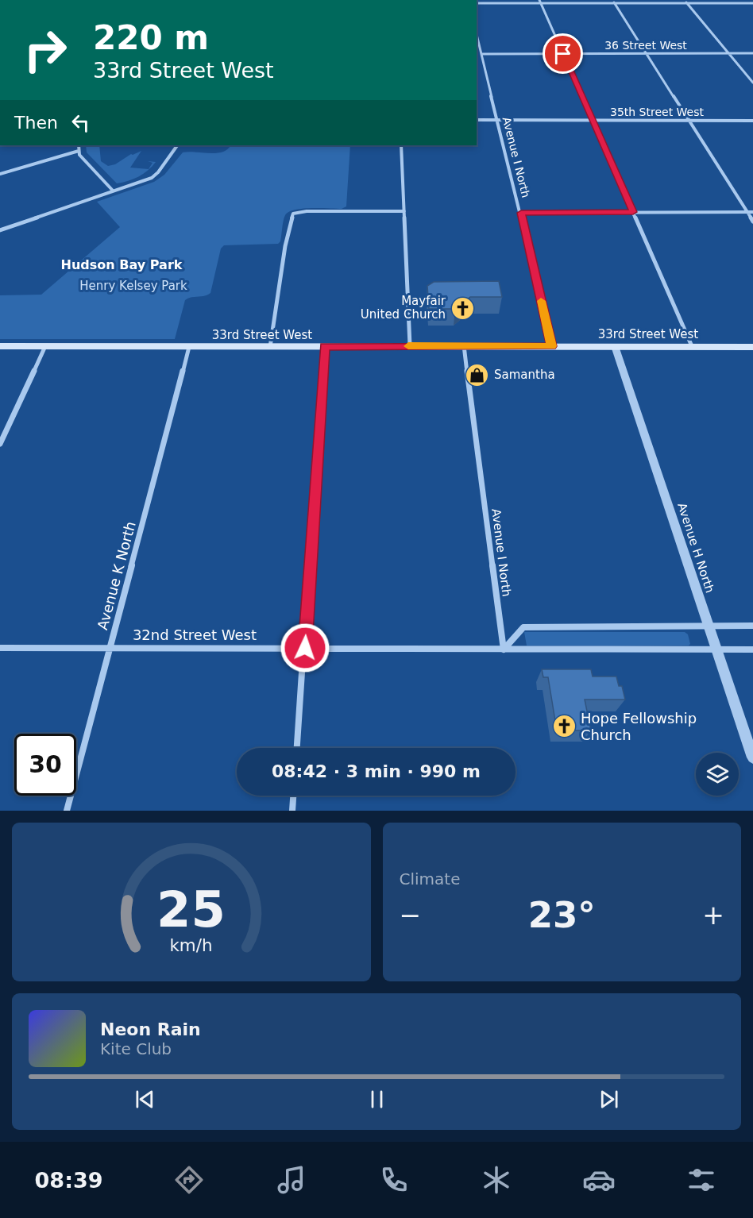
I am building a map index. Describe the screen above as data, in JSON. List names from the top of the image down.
{
  "streets": {
    "main road": ["33rd Street West"],
    "street": [
      "36 Street West",
      "35th Street West",
      "Avenue I North",
      "Avenue H North",
      "Avenue K North",
      "32nd Street West"
    ]
  },
  "crossings": [
    ["36 Street West", "Avenue I North"],
    ["35th Street West", "Avenue I North"],
    ["Avenue I North", "33rd Street West"],
    ["Avenue I North", "32nd Street West"],
    ["33rd Street West", "Avenue H North"],
    ["33rd Street West", "Avenue K North"],
    ["Avenue H North", "32nd Street West"],
    ["Avenue K North", "32nd Street West"]
  ],
  "districts": ["Hudson Bay Park"],
  "parks": ["Henry Kelsey Park"],
  "places": {
    "church": ["Mayfair United Church", "Hope Fellowship Church"],
    "shop": ["Samantha"]
  },
  "page": {
    "turn": ["220 m", "33rd Street West"],
    "then": "Then",
    "limit": "30",
    "trip": "08:42 · 3 min · 990 m",
    "tile": "Climate",
    "heat": ["−", "23°", "+"],
    "song": ["Neon Rain", "Kite Club"],
    "tabs": "08:39",
    "gauge": ["25", "km/h"]
  }
}
